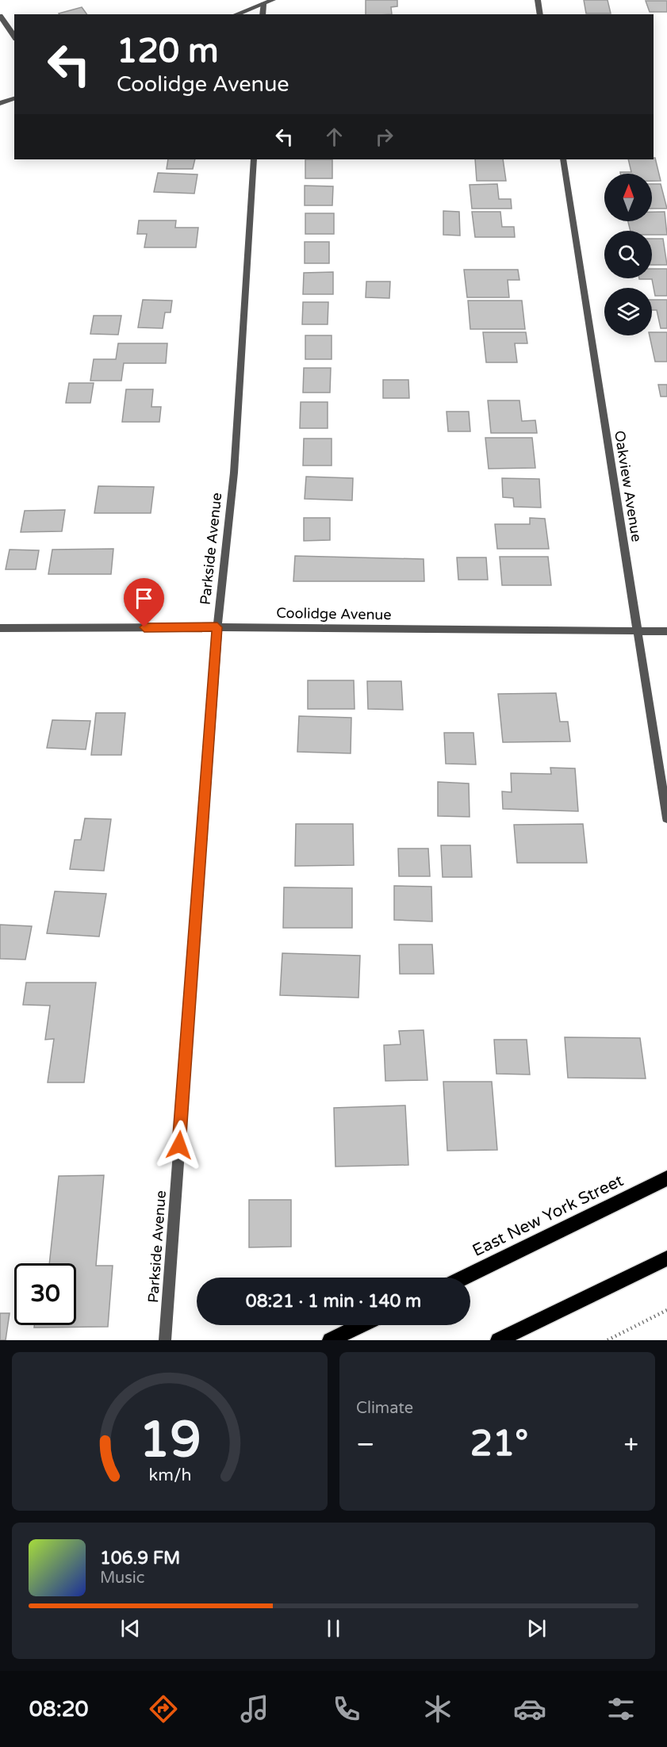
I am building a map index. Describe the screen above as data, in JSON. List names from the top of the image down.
{
  "streets": {
    "main road": ["East New York Street"],
    "street": ["Oakview Avenue", "Parkside Avenue", "Coolidge Avenue"]
  },
  "crossings": [
    ["Oakview Avenue", "Coolidge Avenue"],
    ["Parkside Avenue", "Coolidge Avenue"]
  ],
  "north": "top",
  "page": {
    "turn": ["120 m", "Coolidge Avenue"],
    "limit": "30",
    "trip": "08:21 · 1 min · 140 m",
    "tile": "Climate",
    "heat": ["−", "21°", "+"],
    "song": ["106.9 FM", "Music"],
    "tabs": "08:20",
    "gauge": ["19", "km/h"]
  }
}
